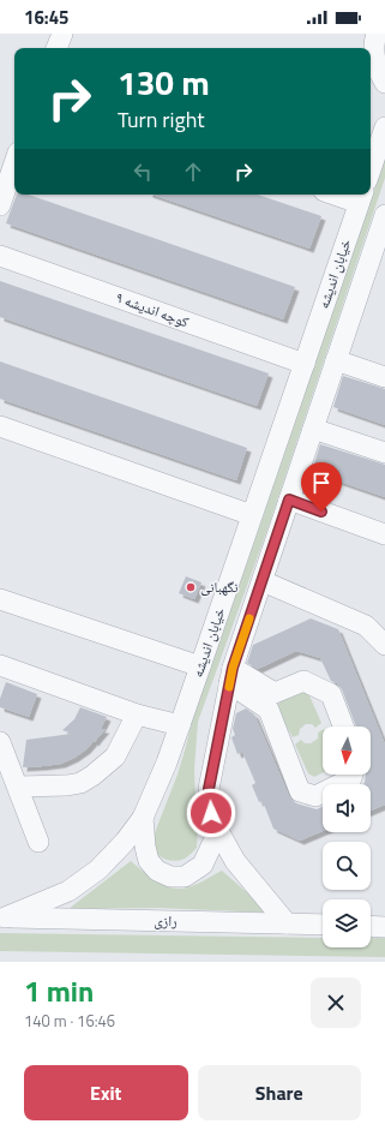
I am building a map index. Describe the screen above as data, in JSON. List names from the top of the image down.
{
  "streets": {
    "street": ["خیابان اندیشه", "کوچه اندیشه ۹", "رازی"]
  },
  "crossings": [
    ["خیابان اندیشه", "کوچه اندیشه ۹"],
    ["خیابان اندیشه", "رازی"]
  ],
  "places": ["نگهبانی"],
  "north": "bottom",
  "page": {
    "status": "16:45",
    "turn": ["130 m", "Turn right"],
    "heading": ["1 min", "140 m · 16:46"],
    "buttons": ["Exit", "Share"]
  }
}
